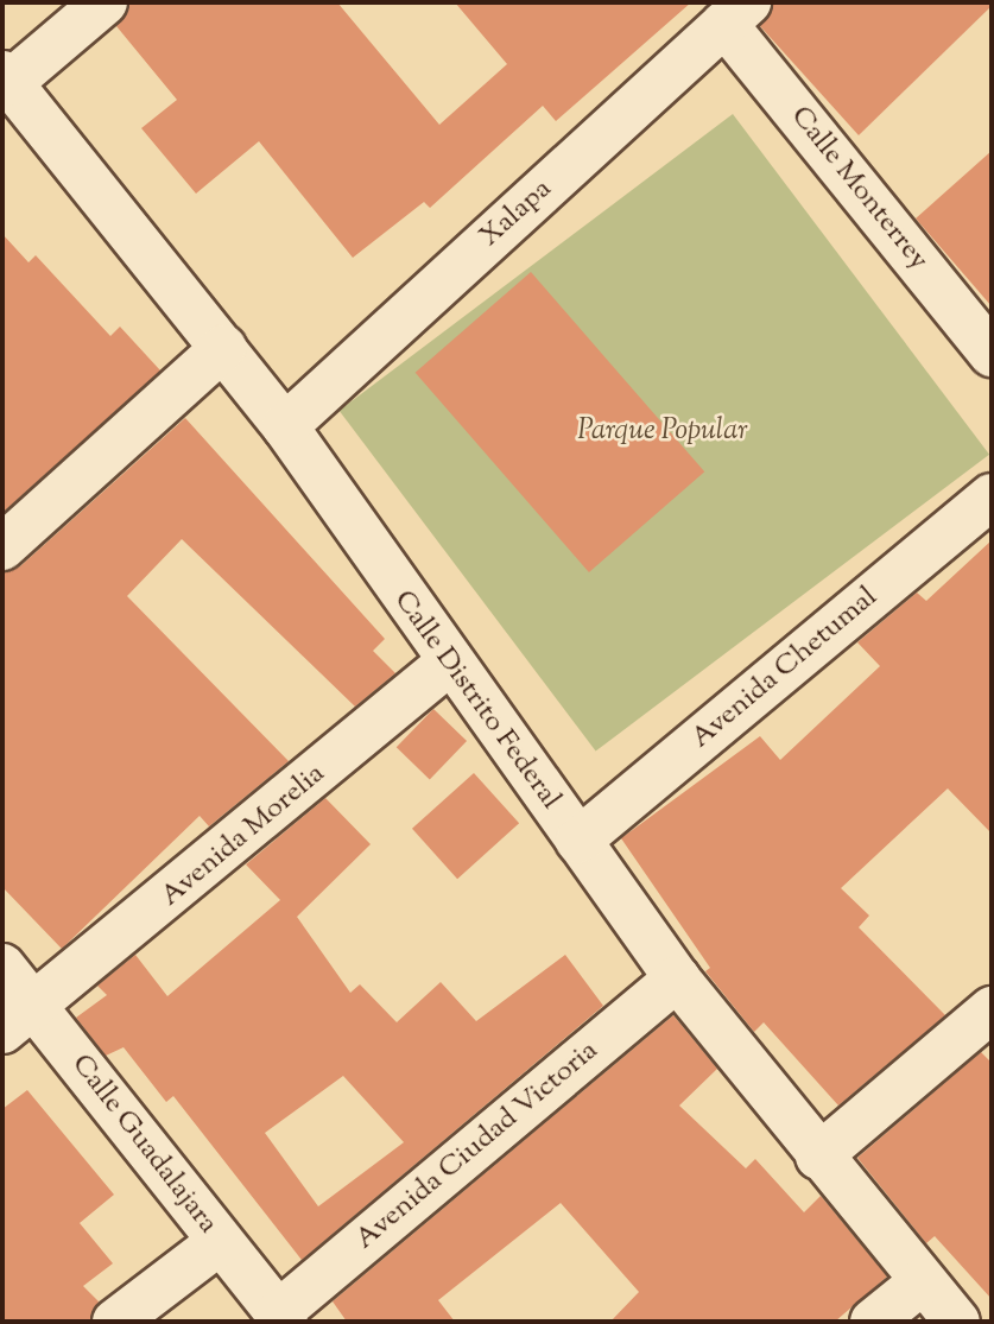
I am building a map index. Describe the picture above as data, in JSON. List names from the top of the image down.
{
  "streets": {
    "street": [
      "Calle Monterrey",
      "Xalapa",
      "Avenida Chetumal",
      "Calle Distrito Federal",
      "Avenida Morelia",
      "Calle Guadalajara",
      "Avenida Ciudad Victoria"
    ]
  },
  "crossings": [
    ["Calle Monterrey", "Xalapa"],
    ["Xalapa", "Calle Distrito Federal"],
    ["Avenida Chetumal", "Calle Distrito Federal"],
    ["Calle Distrito Federal", "Avenida Morelia"],
    ["Calle Distrito Federal", "Avenida Ciudad Victoria"],
    ["Avenida Morelia", "Calle Guadalajara"],
    ["Calle Guadalajara", "Avenida Ciudad Victoria"]
  ],
  "parks": ["Parque Popular"]
}
